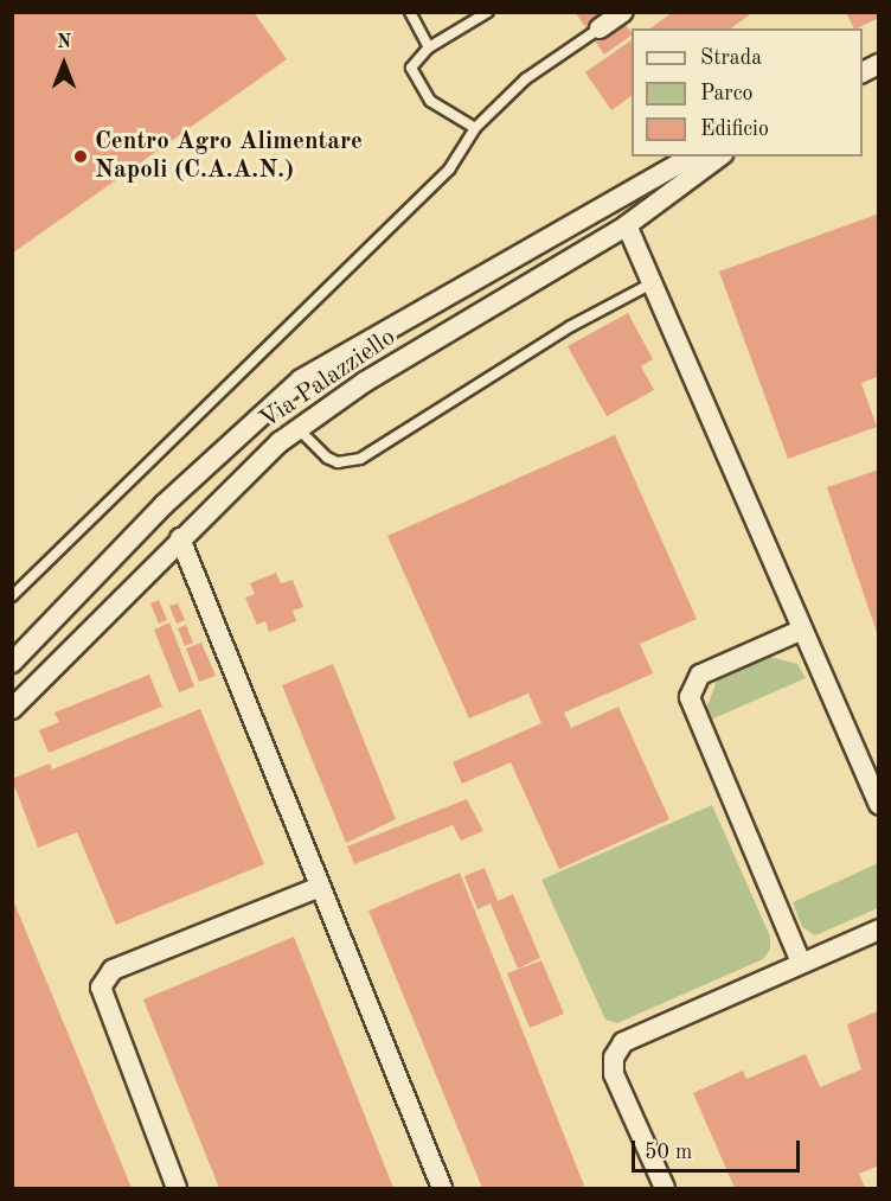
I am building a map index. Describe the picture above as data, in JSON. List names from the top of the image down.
{
  "streets": {
    "street": ["Via Palazziello"]
  },
  "places": ["Centro Agro Alimentare Napoli (C.A.A.N.)"],
  "legend": ["Strada", "Parco", "Edificio"],
  "scale_bar": "50 m",
  "north": "top"
}
